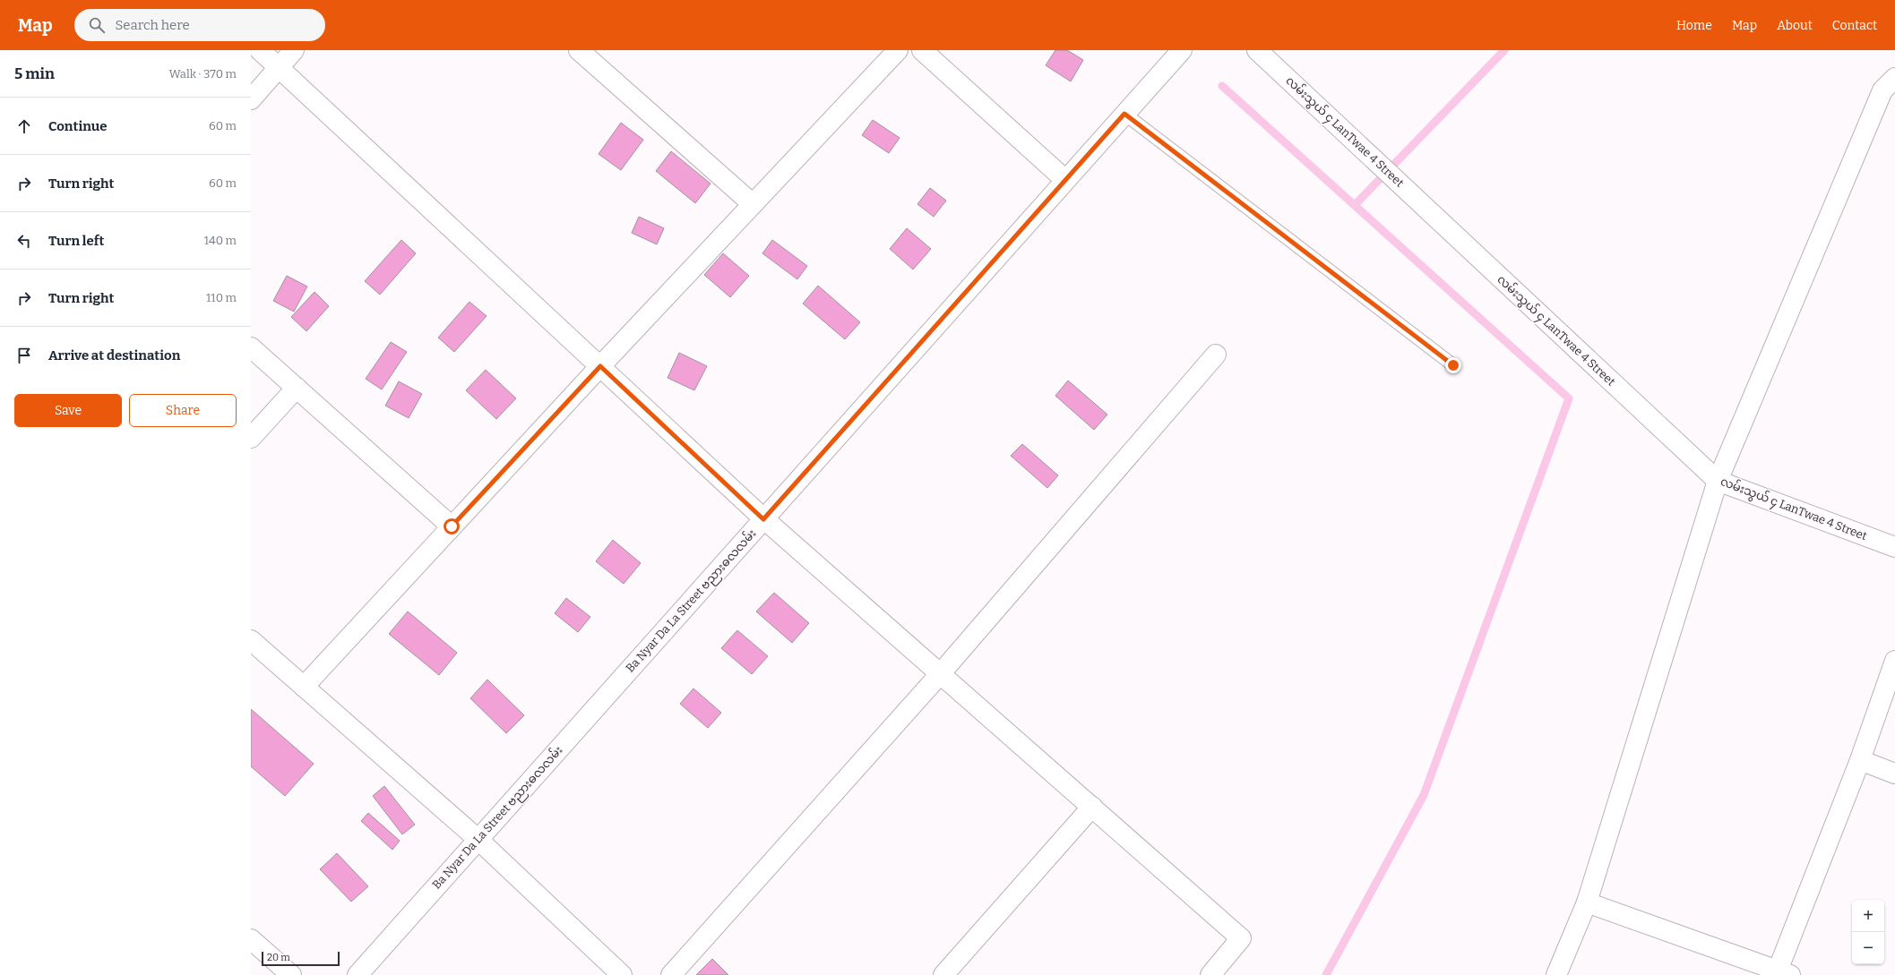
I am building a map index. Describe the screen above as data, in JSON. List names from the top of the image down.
{
  "streets": {
    "street": ["လမ်းသွယ် ၄ LanTwae 4 Street", "Ba Nyar Da La Street ဗညားဓလလမ်း"]
  },
  "scale_bar": "20 m",
  "page": {
    "header": "Map",
    "search": "Search here",
    "nav": [
      "Home",
      "Map",
      "About",
      "Contact"
    ],
    "heading": ["5 min", "Walk · 370 m"],
    "list": [
      ["Continue", "60 m"],
      ["Turn right", "60 m"],
      ["Turn left", "140 m"],
      ["Turn right", "110 m"],
      "Arrive at destination"
    ],
    "buttons": ["Save", "Share"],
    "map_buttons": ["+", "−"],
    "scale": "20 m"
  }
}
